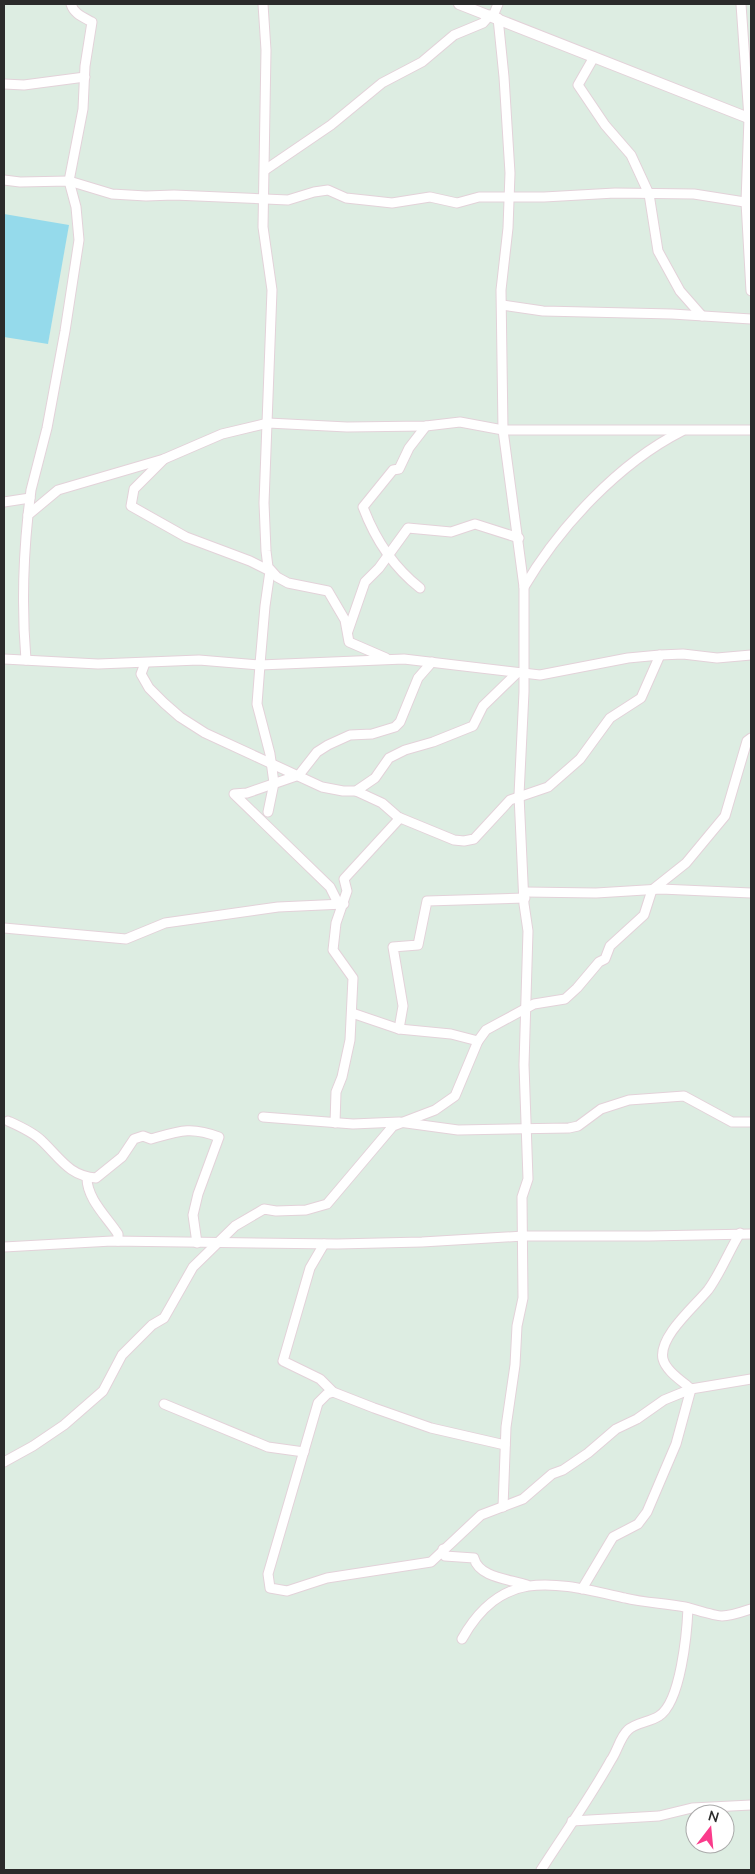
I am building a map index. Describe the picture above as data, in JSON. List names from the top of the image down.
{
  "north": "top"
}
